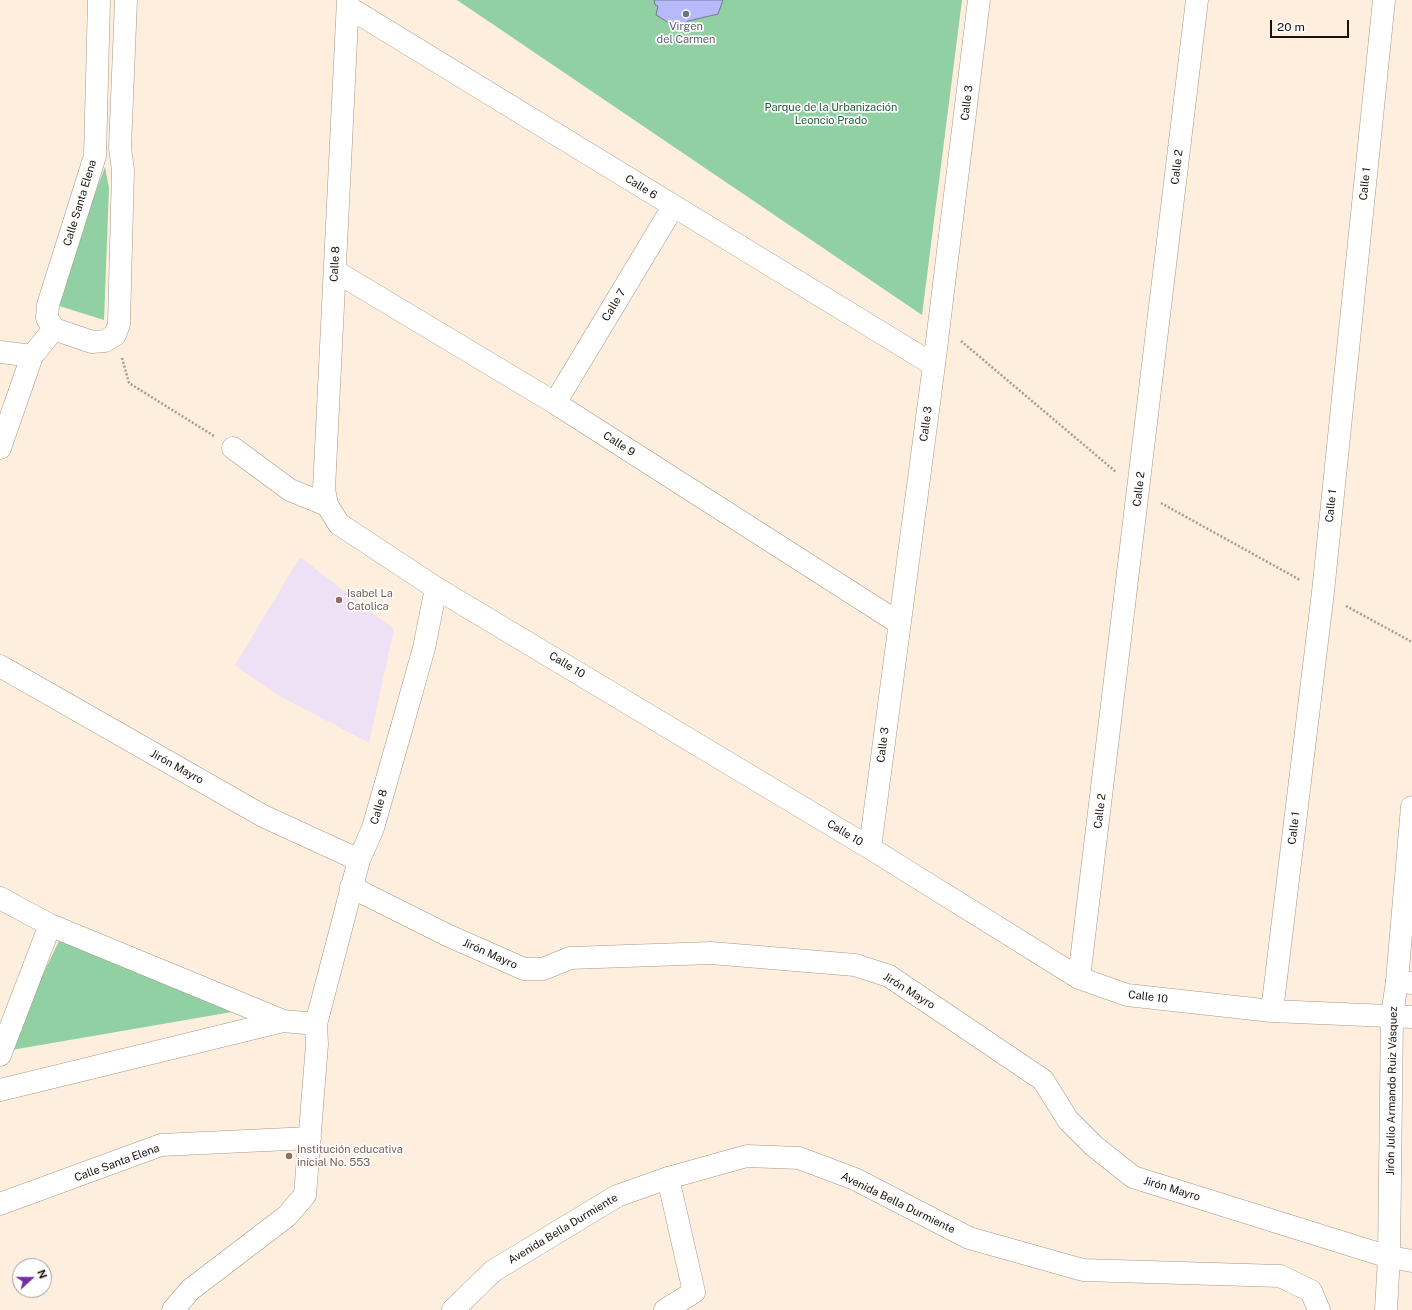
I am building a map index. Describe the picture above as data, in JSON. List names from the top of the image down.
{
  "streets": {
    "street": [
      "Calle 3",
      "Calle 2",
      "Calle 1",
      "Calle 6",
      "Calle Santa Elena",
      "Calle 8",
      "Calle 7",
      "Calle 9",
      "Calle 10",
      "Jirón Mayro",
      "Jirón Julio Armando Ruiz Vásquez",
      "Avenida Bella Durmiente"
    ]
  },
  "crossings": [
    ["Calle 3", "Calle 6"],
    ["Calle 3", "Calle 9"],
    ["Calle 3", "Calle 10"],
    ["Calle 2", "Calle 10"],
    ["Calle 1", "Calle 10"],
    ["Calle 6", "Calle 8"],
    ["Calle 6", "Calle 7"],
    ["Calle Santa Elena", "Calle 8"],
    ["Calle 8", "Calle 9"],
    ["Calle 8", "Calle 10"],
    ["Calle 8", "Jirón Mayro"],
    ["Calle 7", "Calle 9"],
    ["Calle 10", "Jirón Julio Armando Ruiz Vásquez"],
    ["Jirón Mayro", "Jirón Julio Armando Ruiz Vásquez"]
  ],
  "parks": ["Parque de la Urbanización Leoncio Prado"],
  "places": ["Virgen del Carmen", "Isabel La Catolica", "Institución educativa inicial No. 553"],
  "scale_bar": "20 m",
  "north": "right"
}
